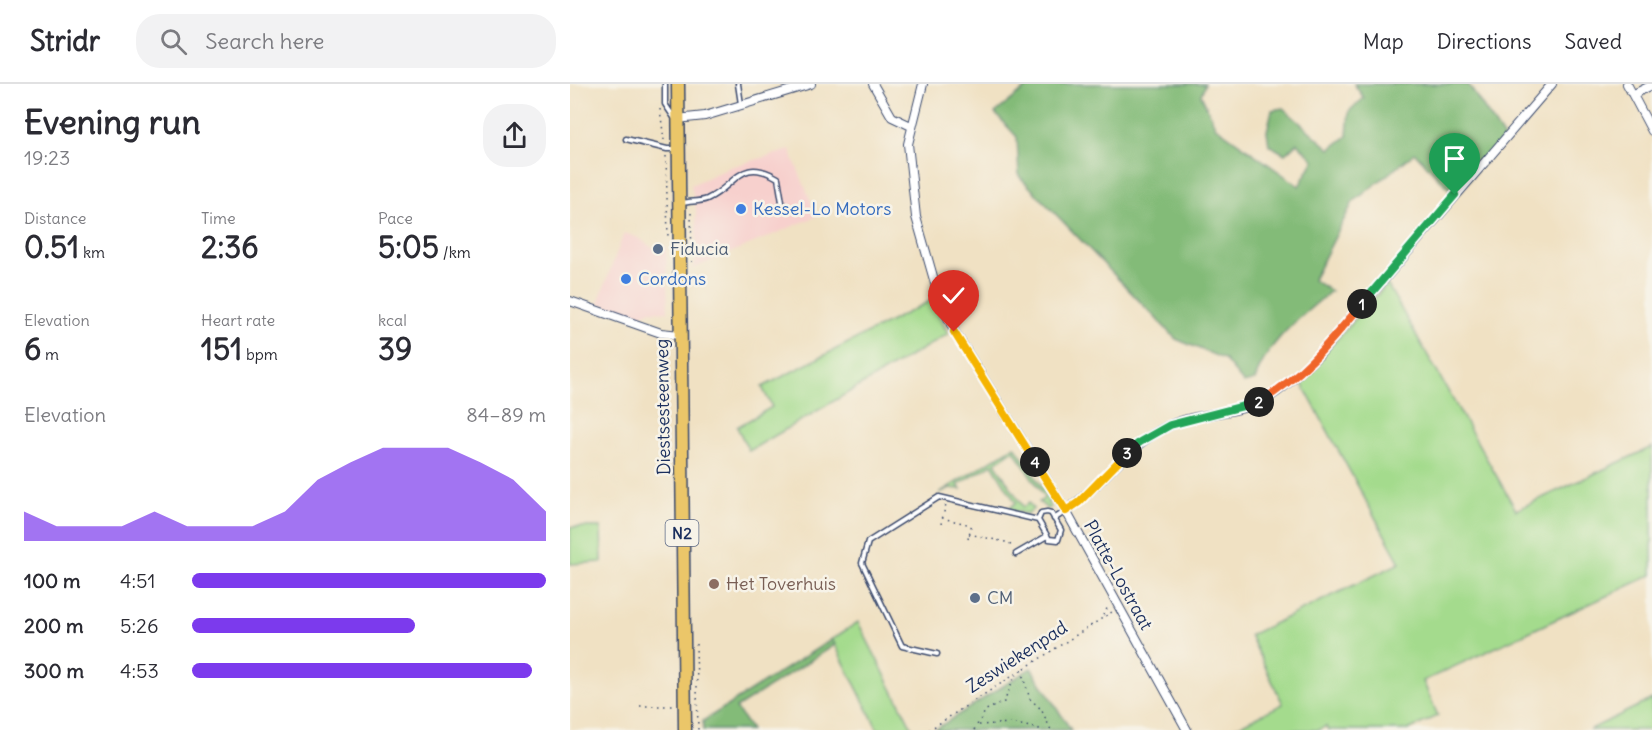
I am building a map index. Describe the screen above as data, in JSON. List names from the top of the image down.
{
  "streets": {
    "main road": ["Diestsesteenweg", "N2"],
    "street": ["Platte-Lostraat"],
    "path": ["Zeswiekenpad"]
  },
  "crossings": [
    ["Platte-Lostraat", "Zeswiekenpad"]
  ],
  "places": [
    "Kessel-Lo Motors",
    "Fiducia",
    "Cordons",
    "Het Toverhuis",
    "CM"
  ],
  "page": {
    "header": "Stridr",
    "search": "Search here",
    "nav": ["Map", "Directions", "Saved"],
    "heading": ["Evening run", "19:23"],
    "stats": [
      ["Distance", "0.51 km"],
      ["Time", "2:36"],
      ["Pace", "5:05 /km"],
      ["Elevation", "6 m"],
      ["Heart rate", "151 bpm"],
      ["kcal", "39"]
    ],
    "pins": [
      "1",
      "2",
      "3",
      "4"
    ],
    "chart": ["Elevation", "84–89 m"],
    "list": [
      {
        "name": "100 m",
        "note": "4:51"
      },
      {
        "name": "200 m",
        "note": "5:26"
      },
      {
        "name": "300 m",
        "note": "4:53"
      }
    ]
  }
}
